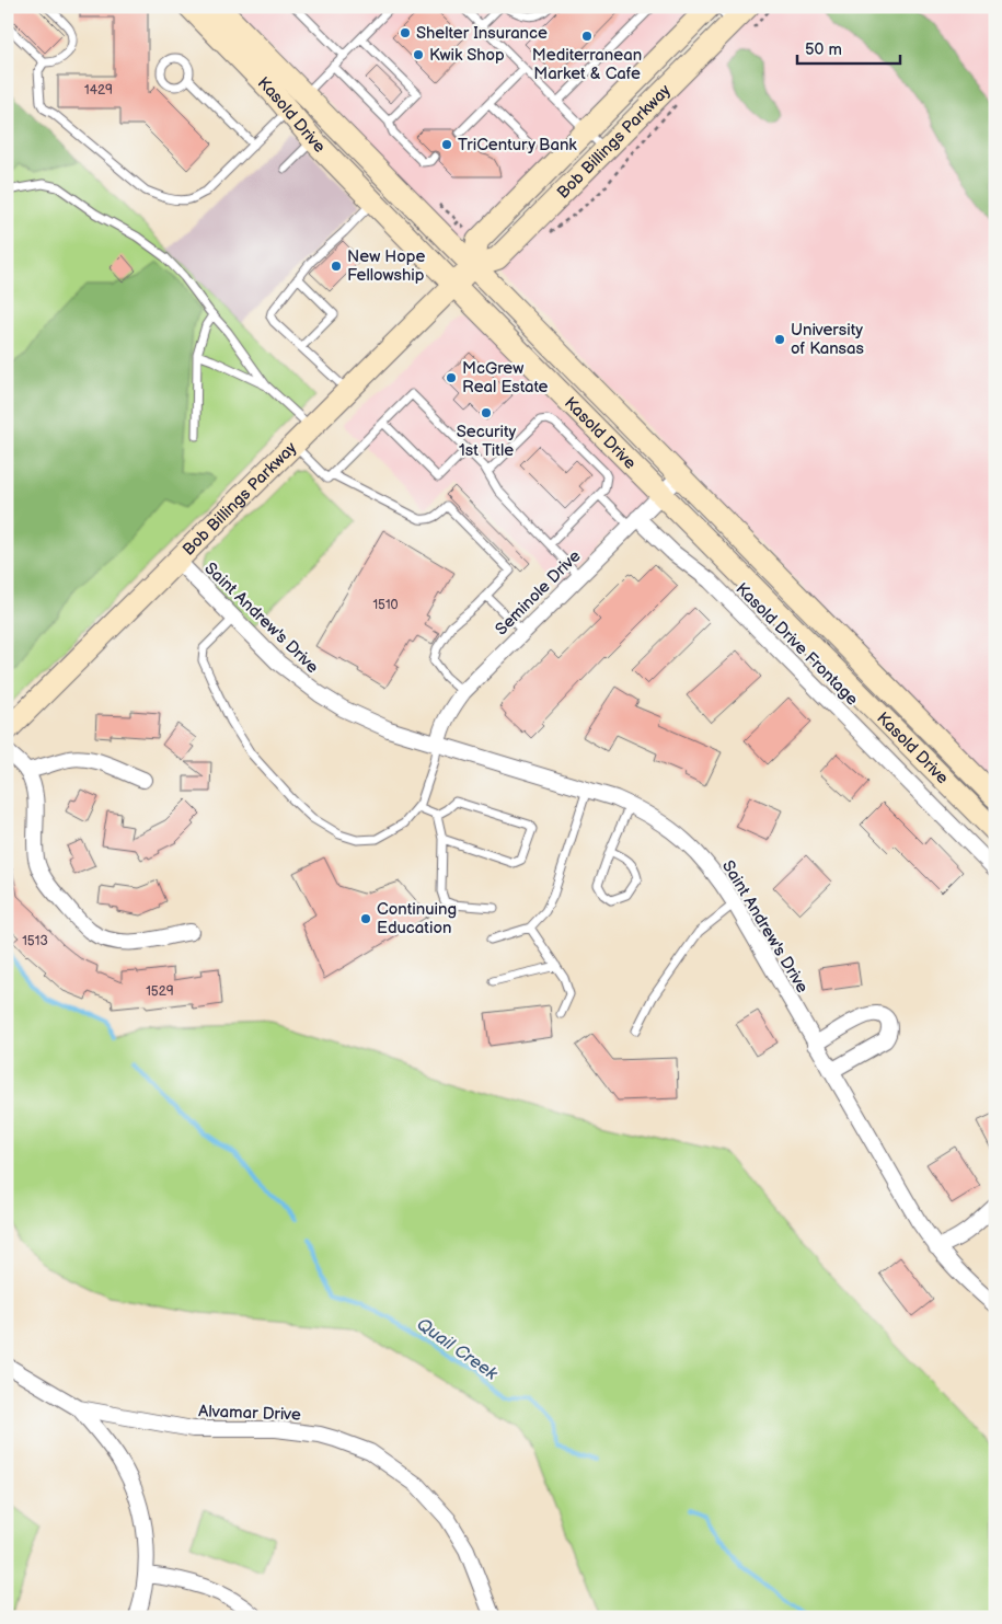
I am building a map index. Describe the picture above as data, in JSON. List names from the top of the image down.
{
  "streets": {
    "main road": ["Kasold Drive", "Bob Billings Parkway"],
    "street": [
      "Seminole Drive",
      "Saint Andrew's Drive",
      "Kasold Drive Frontage",
      "Alvamar Drive"
    ]
  },
  "crossings": [
    ["Kasold Drive", "Bob Billings Parkway"],
    ["Kasold Drive", "Seminole Drive"],
    ["Bob Billings Parkway", "Saint Andrew's Drive"],
    ["Seminole Drive", "Saint Andrew's Drive"],
    ["Seminole Drive", "Kasold Drive Frontage"]
  ],
  "water": ["Quail Creek"],
  "places": [
    "Shelter Insurance",
    "Mediterranean Market & Cafe",
    "Kwik Shop",
    "TriCentury Bank",
    "New Hope Fellowship",
    "University of Kansas",
    "McGrew Real Estate",
    "Security 1st Title",
    "Continuing Education"
  ],
  "house_numbers": [
    "1429",
    "1510",
    "1513",
    "1529"
  ],
  "scale_bar": "50 m"
}
